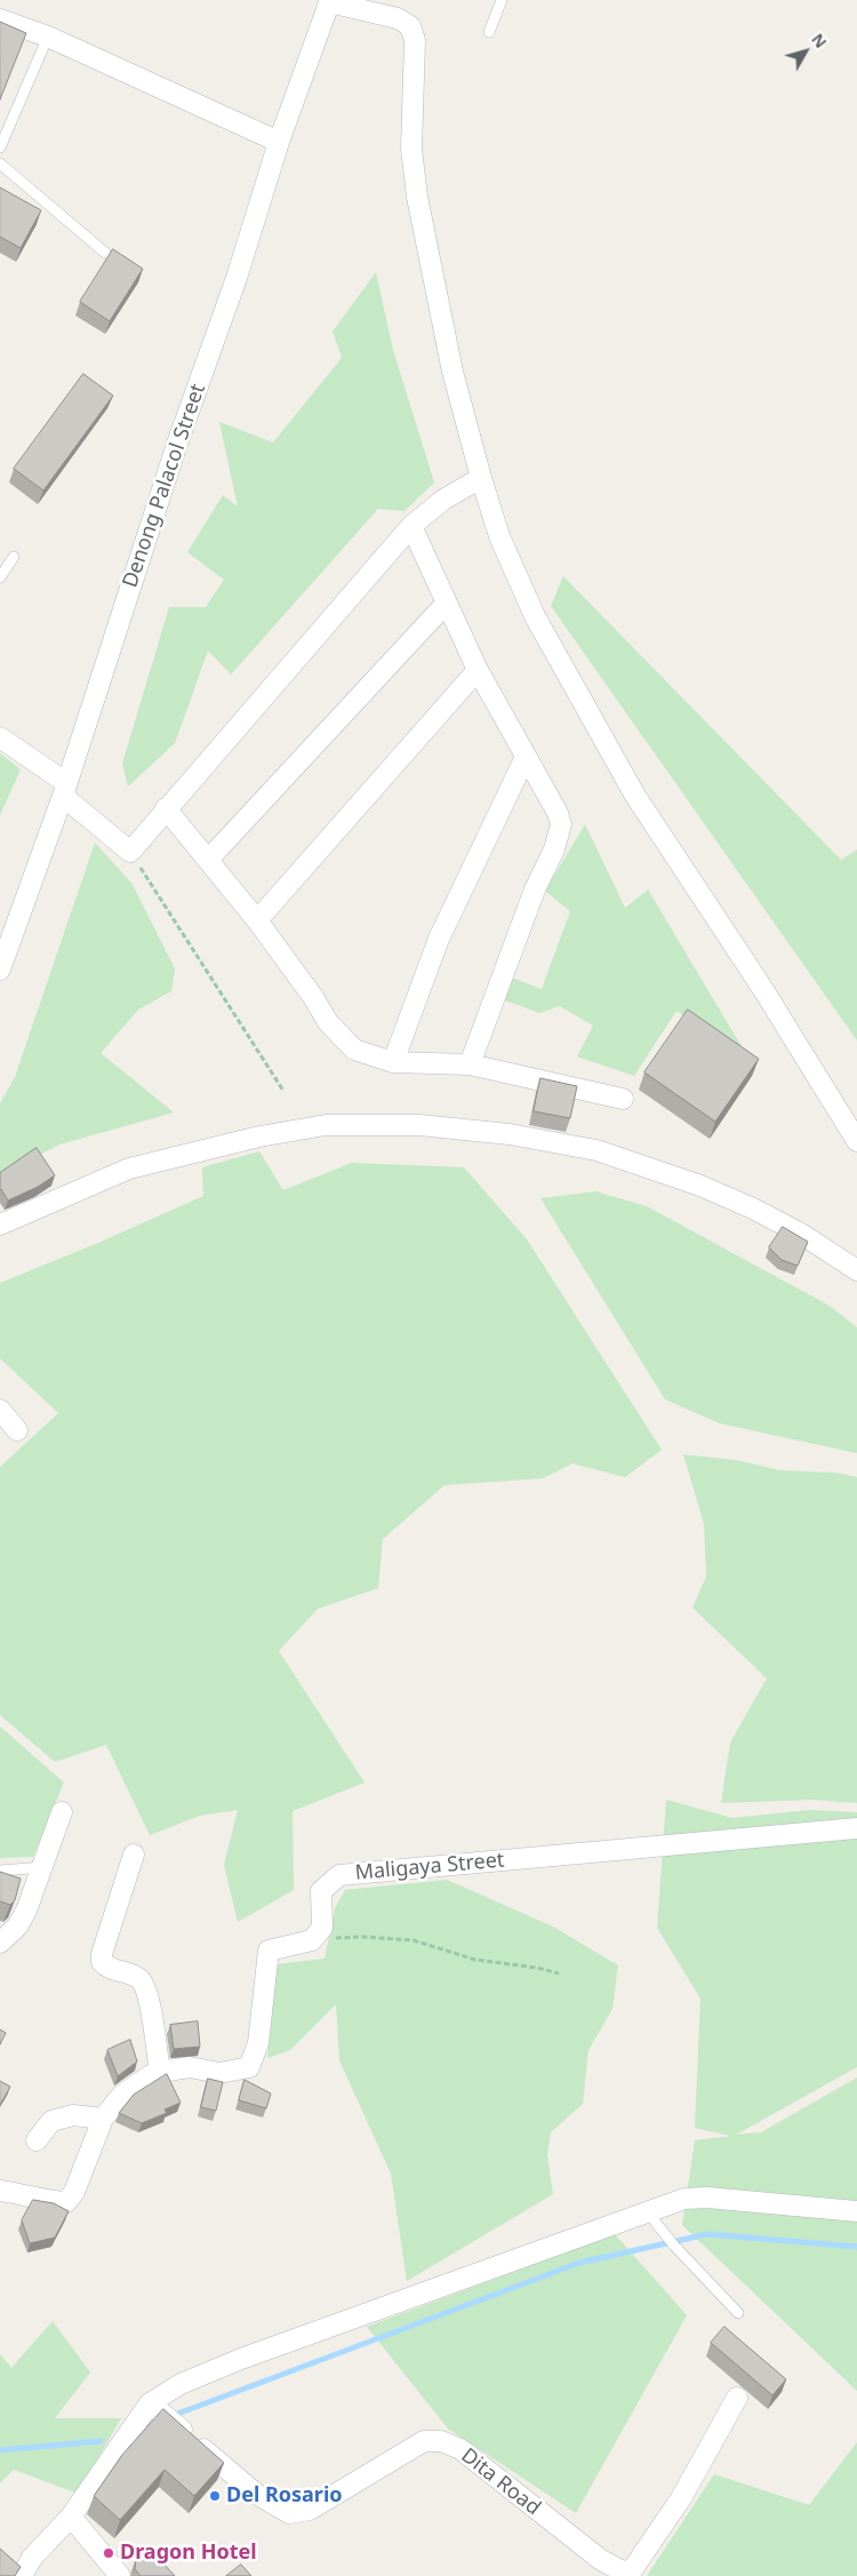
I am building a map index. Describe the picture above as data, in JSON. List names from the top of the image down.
{
  "streets": {
    "street": ["Denong Palacol Street", "Maligaya Street", "Dita Road"]
  },
  "places": ["Del Rosario", "Dragon Hotel"],
  "north": "top right"
}
